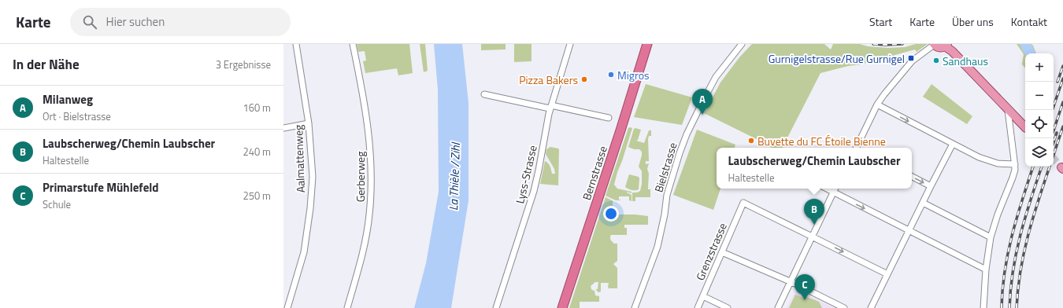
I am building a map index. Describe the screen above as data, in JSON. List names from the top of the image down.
{
  "streets": {
    "highway": ["Bernstrasse"],
    "street": [
      "Aalmattenweg",
      "Bielstrasse",
      "Lyss-Strasse",
      "Gerberweg",
      "Grenzstrasse"
    ]
  },
  "water": ["La Thièle / Zihl"],
  "places": {
    "transit": ["Gurnigelstrasse/Rue Gurnigel"],
    "other": [
      "Sandhaus",
      "Migros",
      "Pizza Bakers",
      "Buvette du FC Étoile Bienne"
    ]
  },
  "page": {
    "header": "Karte",
    "search": "Hier suchen",
    "nav": [
      "Start",
      "Karte",
      "Über uns",
      "Kontakt"
    ],
    "heading": ["In der Nähe", "3 Ergebnisse"],
    "map_buttons": ["+", "−"],
    "list": [
      {
        "mark": "A",
        "name": "Milanweg",
        "note": "Ort · Bielstrasse",
        "value": "160 m"
      },
      {
        "mark": "B",
        "name": "Laubscherweg/Chemin Laubscher",
        "note": "Haltestelle",
        "value": "240 m"
      },
      {
        "mark": "C",
        "name": "Primarstufe Mühlefeld",
        "note": "Schule",
        "value": "250 m"
      }
    ],
    "pins": ["A", "B", "C"],
    "popup": ["Laubscherweg/Chemin Laubscher", "Haltestelle"]
  }
}
